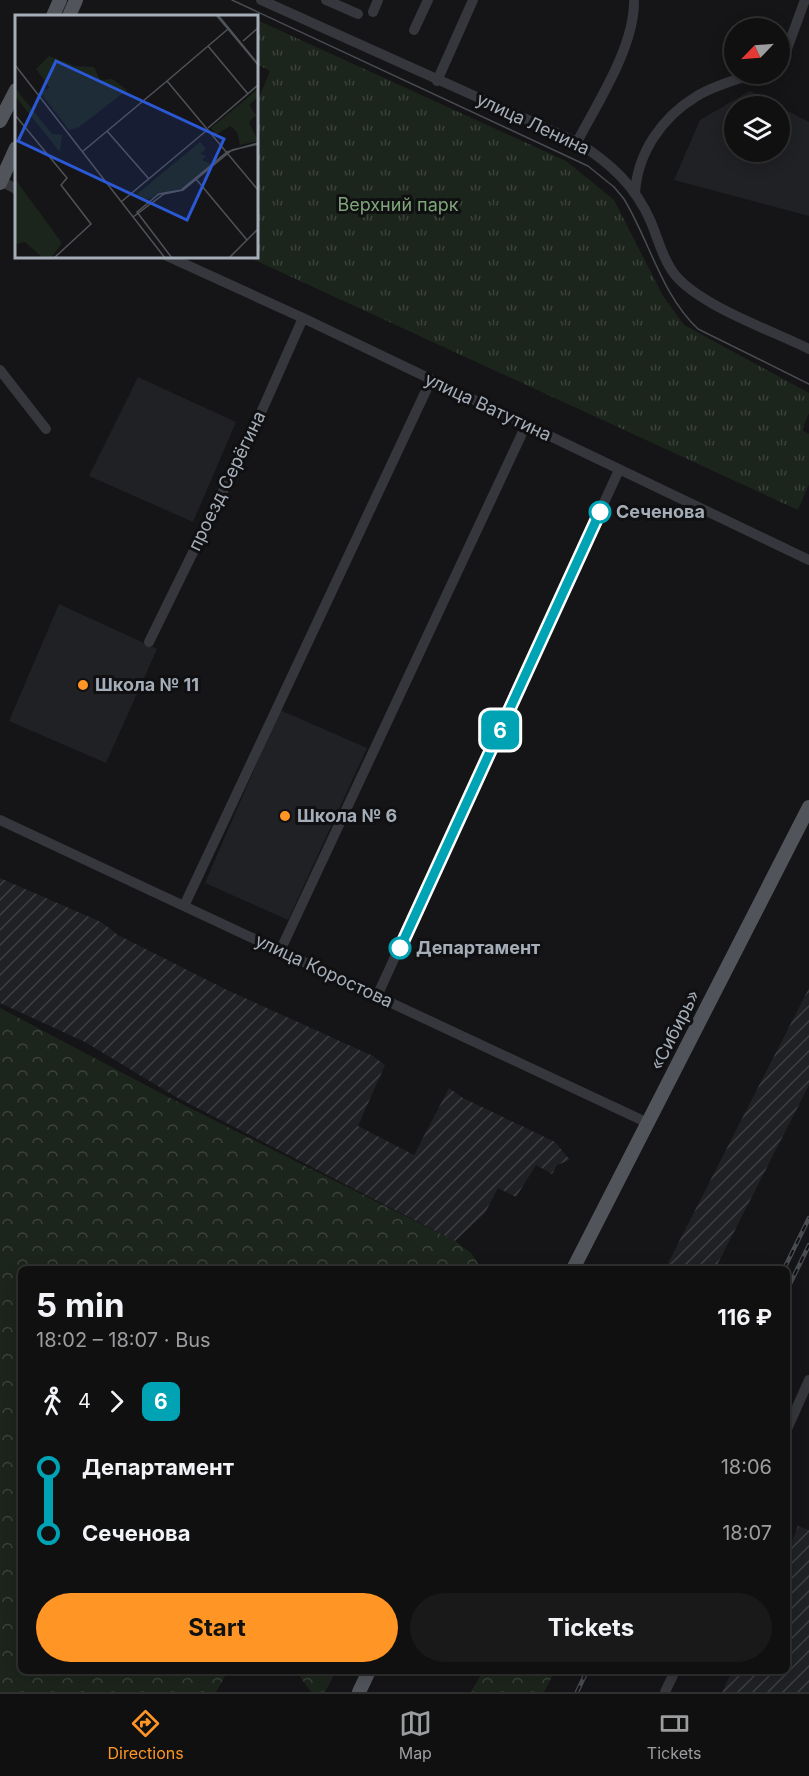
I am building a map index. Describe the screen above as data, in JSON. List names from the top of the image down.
{
  "streets": {
    "main road": ["«Сибирь»"],
    "street": [
      "улица Ленина",
      "улица Ватутина",
      "проезд Серёгина",
      "улица Коростова"
    ]
  },
  "crossings": [
    ["улица Ватутина", "проезд Серёгина"],
    ["улица Коростова", "«Сибирь»"]
  ],
  "parks": ["Верхний парк"],
  "places": [
    "Сеченова",
    "Школа № 11",
    "Школа № 6",
    "Департамент"
  ],
  "lines": ["bus line 6"],
  "north": "bottom left",
  "page": {
    "on_map": "6",
    "heading": ["5 min", "18:02 – 18:07 · Bus", "116 ₽"],
    "legs": ["4", "6"],
    "list": [
      {
        "name": "Департамент",
        "value": "18:06"
      },
      {
        "name": "Сеченова",
        "value": "18:07"
      }
    ],
    "buttons": ["Start", "Tickets"],
    "tabs": ["Directions", "Map", "Tickets"]
  }
}
